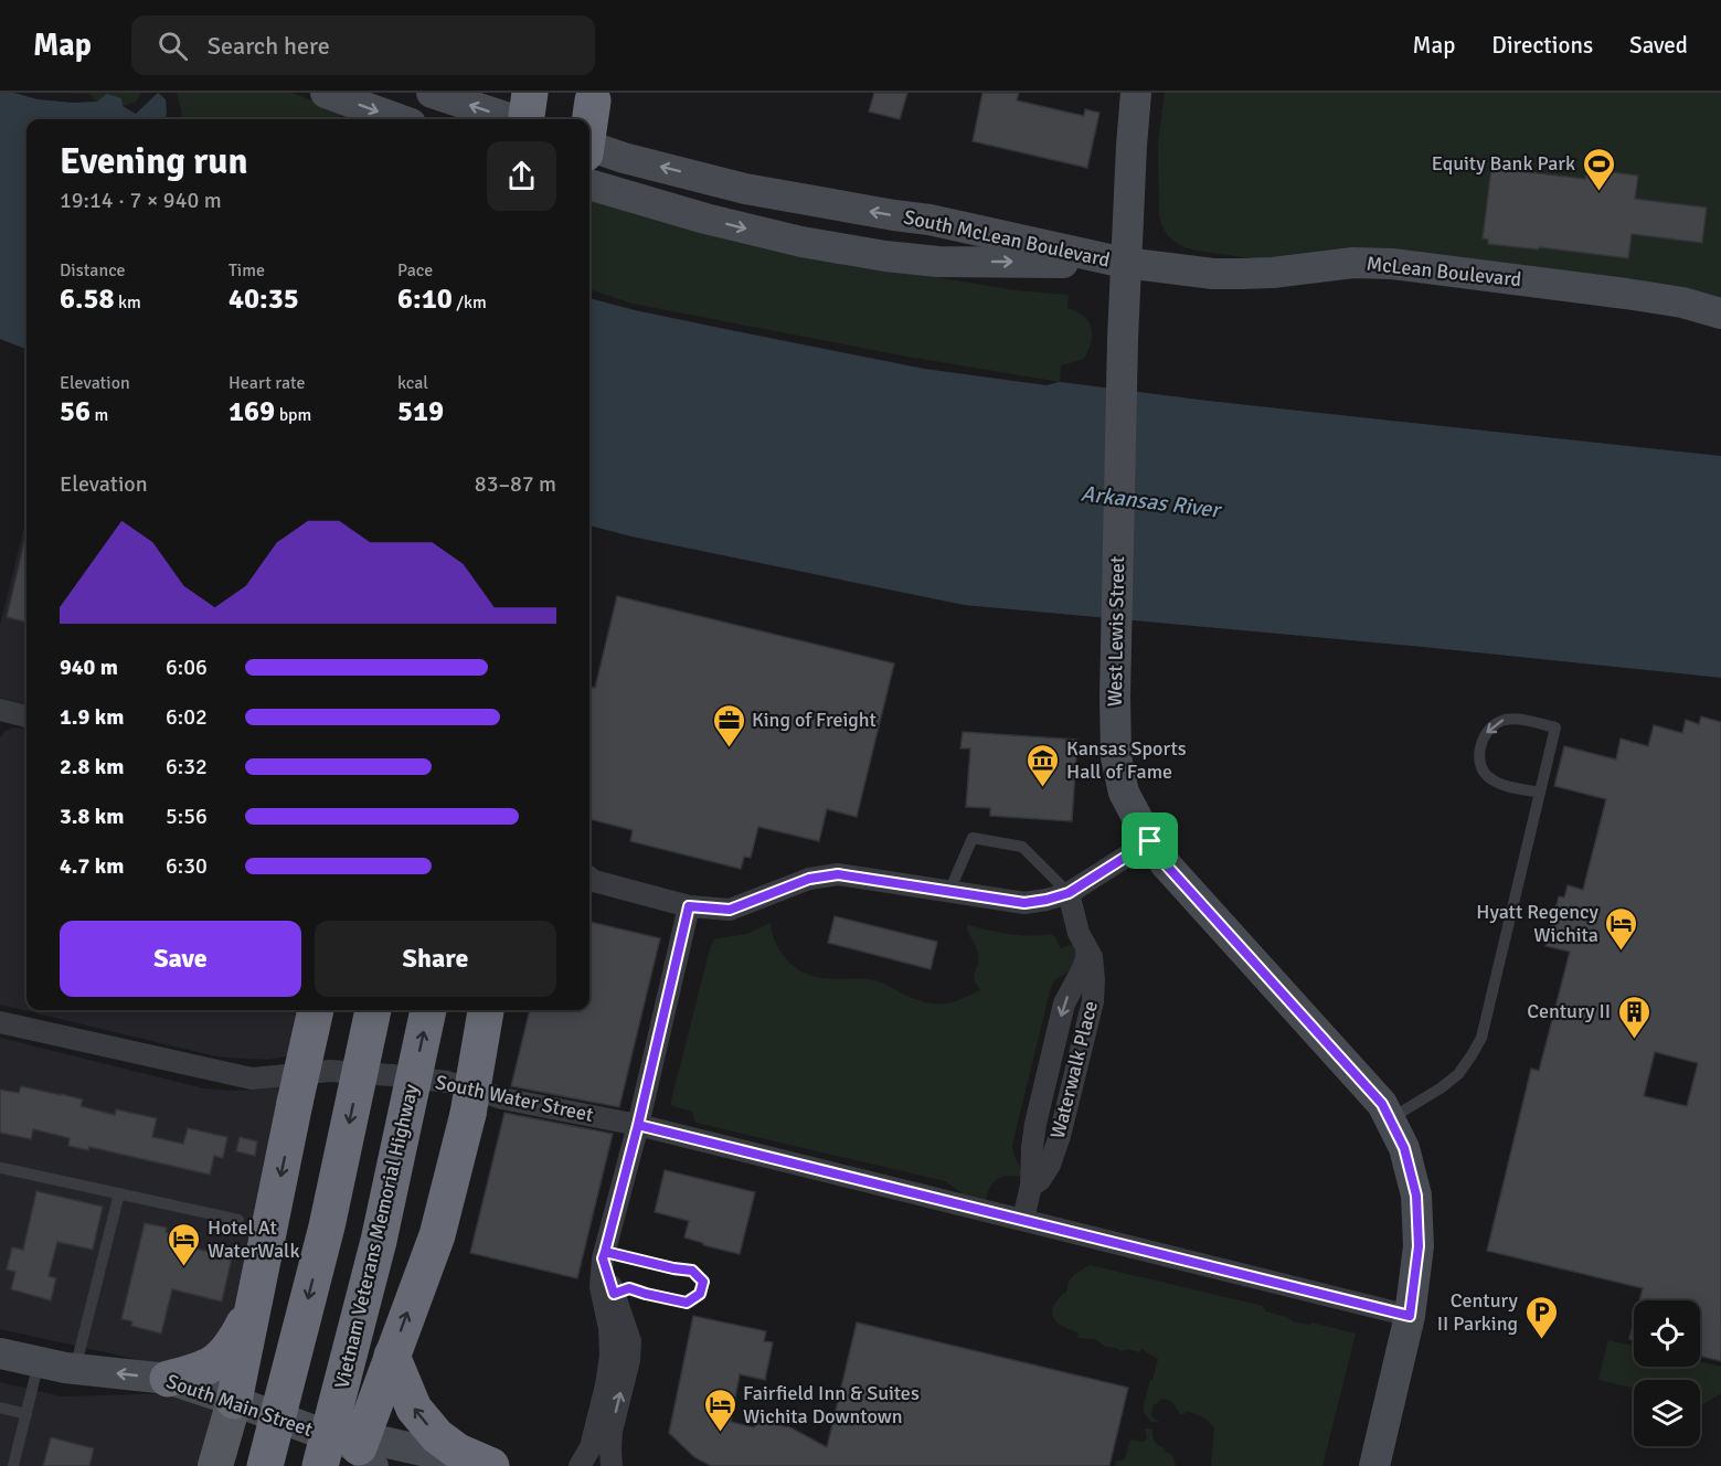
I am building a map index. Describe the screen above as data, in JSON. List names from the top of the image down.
{
  "streets": {
    "highway": ["Vietnam Veterans Memorial Highway"],
    "street": [
      "South McLean Boulevard",
      "McLean Boulevard",
      "West Lewis Street",
      "Waterwalk Place",
      "South Water Street",
      "South Main Street"
    ]
  },
  "crossings": [
    ["South McLean Boulevard", "McLean Boulevard"],
    ["South McLean Boulevard", "West Lewis Street"],
    ["McLean Boulevard", "West Lewis Street"],
    ["West Lewis Street", "South Water Street"],
    ["Waterwalk Place", "South Water Street"]
  ],
  "water": ["Arkansas River"],
  "places": {
    "sports": ["Equity Bank Park"],
    "office": ["King of Freight"],
    "museum": ["Kansas Sports Hall of Fame"],
    "hotel": ["Hyatt Regency Wichita", "Hotel At WaterWalk", "Fairfield Inn & Suites Wichita Downtown"],
    "building": ["Century II"],
    "parking": ["Century II Parking"]
  },
  "page": {
    "header": "Map",
    "search": "Search here",
    "nav": ["Map", "Directions", "Saved"],
    "heading": ["Evening run", "19:14 · 7 × 940 m"],
    "stats": [
      ["Distance", "6.58 km"],
      ["Time", "40:35"],
      ["Pace", "6:10 /km"],
      ["Elevation", "56 m"],
      ["Heart rate", "169 bpm"],
      ["kcal", "519"]
    ],
    "chart": ["Elevation", "83–87 m"],
    "list": [
      {
        "name": "940 m",
        "note": "6:06"
      },
      {
        "name": "1.9 km",
        "note": "6:02"
      },
      {
        "name": "2.8 km",
        "note": "6:32"
      },
      {
        "name": "3.8 km",
        "note": "5:56"
      },
      {
        "name": "4.7 km",
        "note": "6:30"
      }
    ],
    "buttons": ["Save", "Share"]
  }
}
